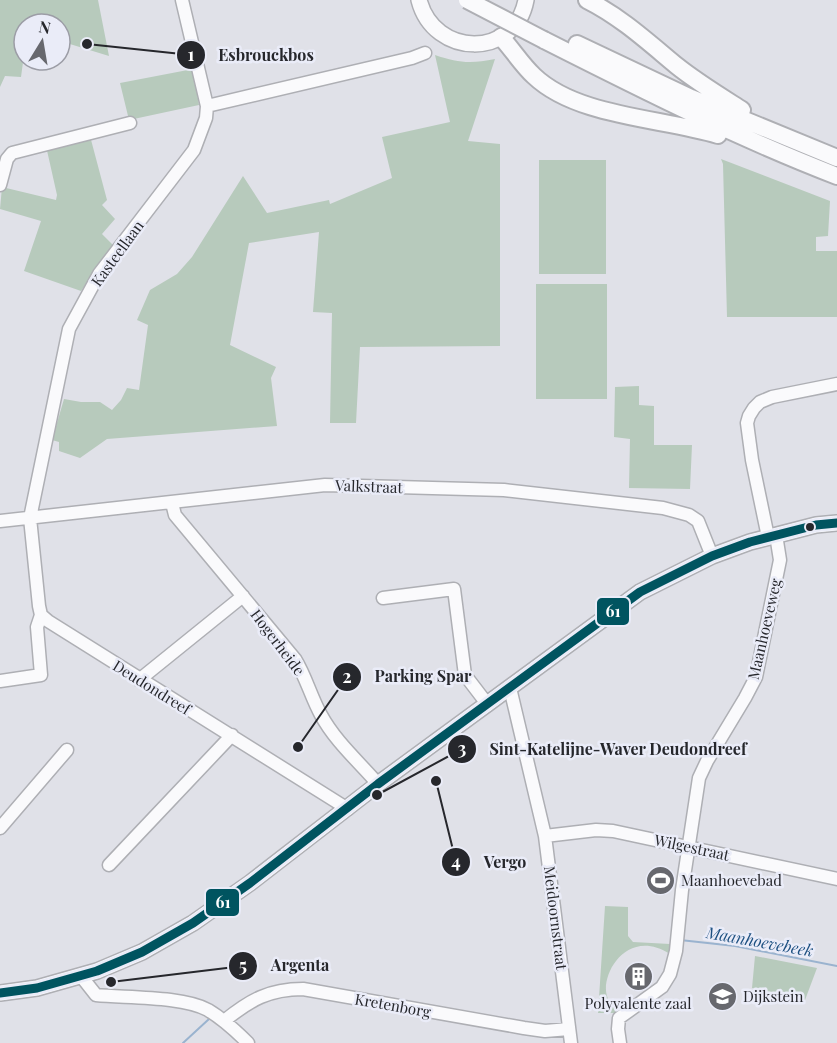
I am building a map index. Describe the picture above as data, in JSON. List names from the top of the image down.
{
  "streets": {
    "street": [
      "Kasteellaan",
      "Valkstraat",
      "Maanhoeveweg",
      "Hogerheide",
      "Deudondreef",
      "Wilgestraat",
      "Meidoornstraat",
      "Kretenborg"
    ]
  },
  "crossings": [
    ["Kasteellaan", "Valkstraat"],
    ["Valkstraat", "Hogerheide"],
    ["Maanhoeveweg", "Wilgestraat"],
    ["Wilgestraat", "Meidoornstraat"],
    ["Meidoornstraat", "Kretenborg"]
  ],
  "water": ["Maanhoevebeek"],
  "places": {
    "other": [
      "Esbrouckbos",
      "Parking Spar",
      "Vergo",
      "Sint-Katelijne-Waver Deudondreef",
      "Argenta"
    ],
    "sports": ["Maanhoevebad"],
    "building": ["Polyvalente zaal"],
    "school or university": ["Dijkstein"]
  },
  "lines": ["transit line 61"],
  "north": "top"
}
